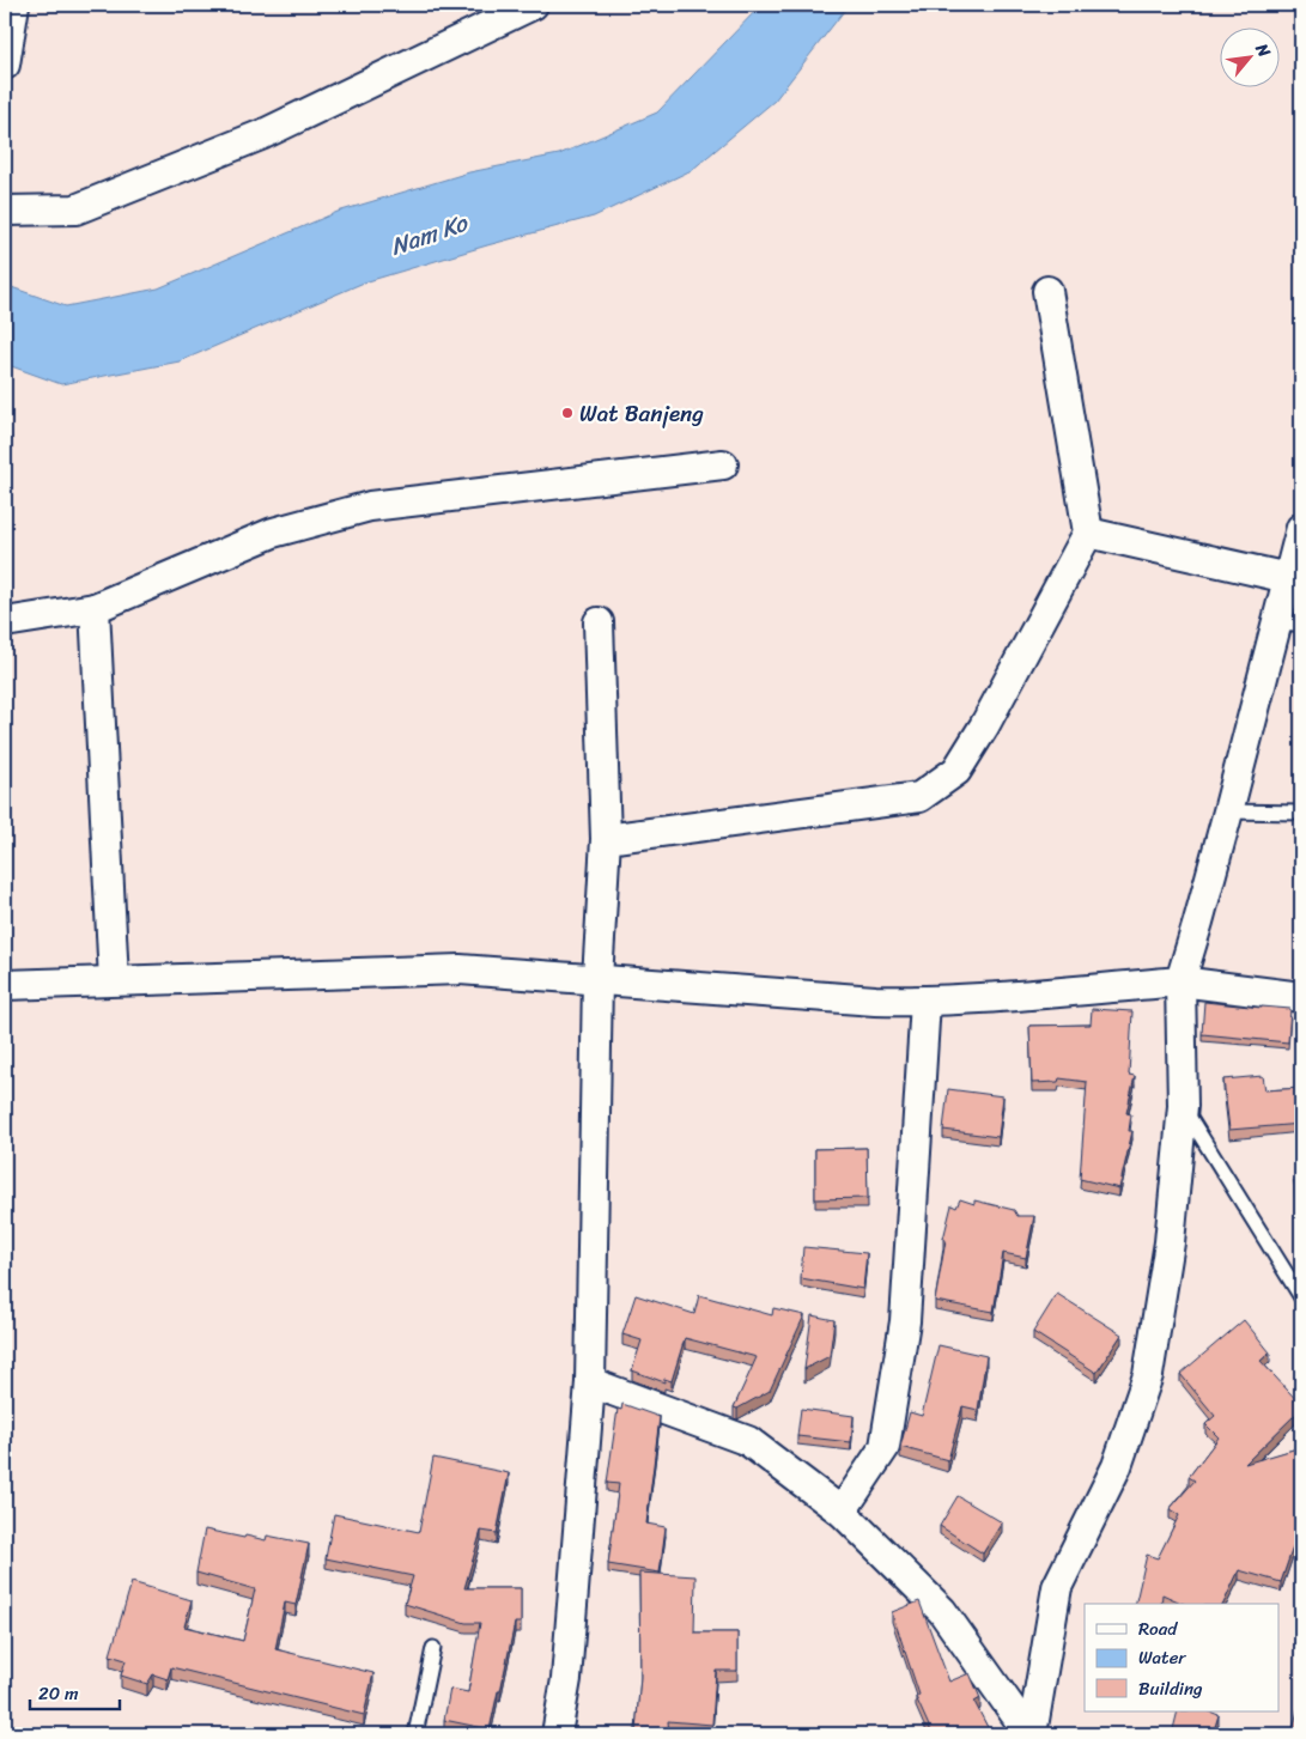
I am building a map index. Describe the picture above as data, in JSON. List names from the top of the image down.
{
  "water": ["Nam Ko"],
  "places": ["Wat Banjeng"],
  "legend": ["Road", "Water", "Building"],
  "scale_bar": "20 m",
  "north": "top right"
}
